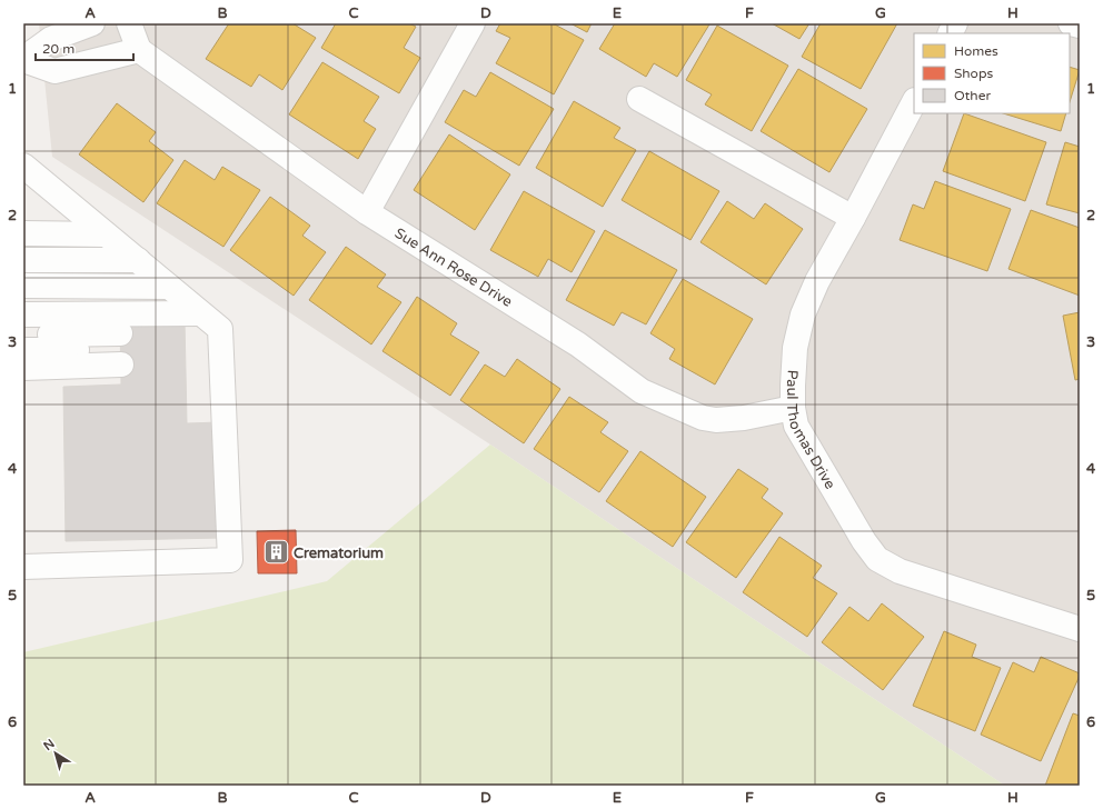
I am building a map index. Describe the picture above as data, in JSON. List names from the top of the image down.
{
  "streets": {
    "street": ["Sue Ann Rose Drive", "Paul Thomas Drive"]
  },
  "crossings": [
    ["Sue Ann Rose Drive", "Paul Thomas Drive"]
  ],
  "places": {
    "building": ["Crematorium"]
  },
  "legend": ["Homes", "Shops", "Other"],
  "scale_bar": "20 m",
  "north": "top left",
  "grid": {
    "columns": [
      "A",
      "B",
      "C",
      "D",
      "E",
      "F",
      "G",
      "H"
    ],
    "rows": [
      "1",
      "2",
      "3",
      "4",
      "5",
      "6"
    ]
  }
}
